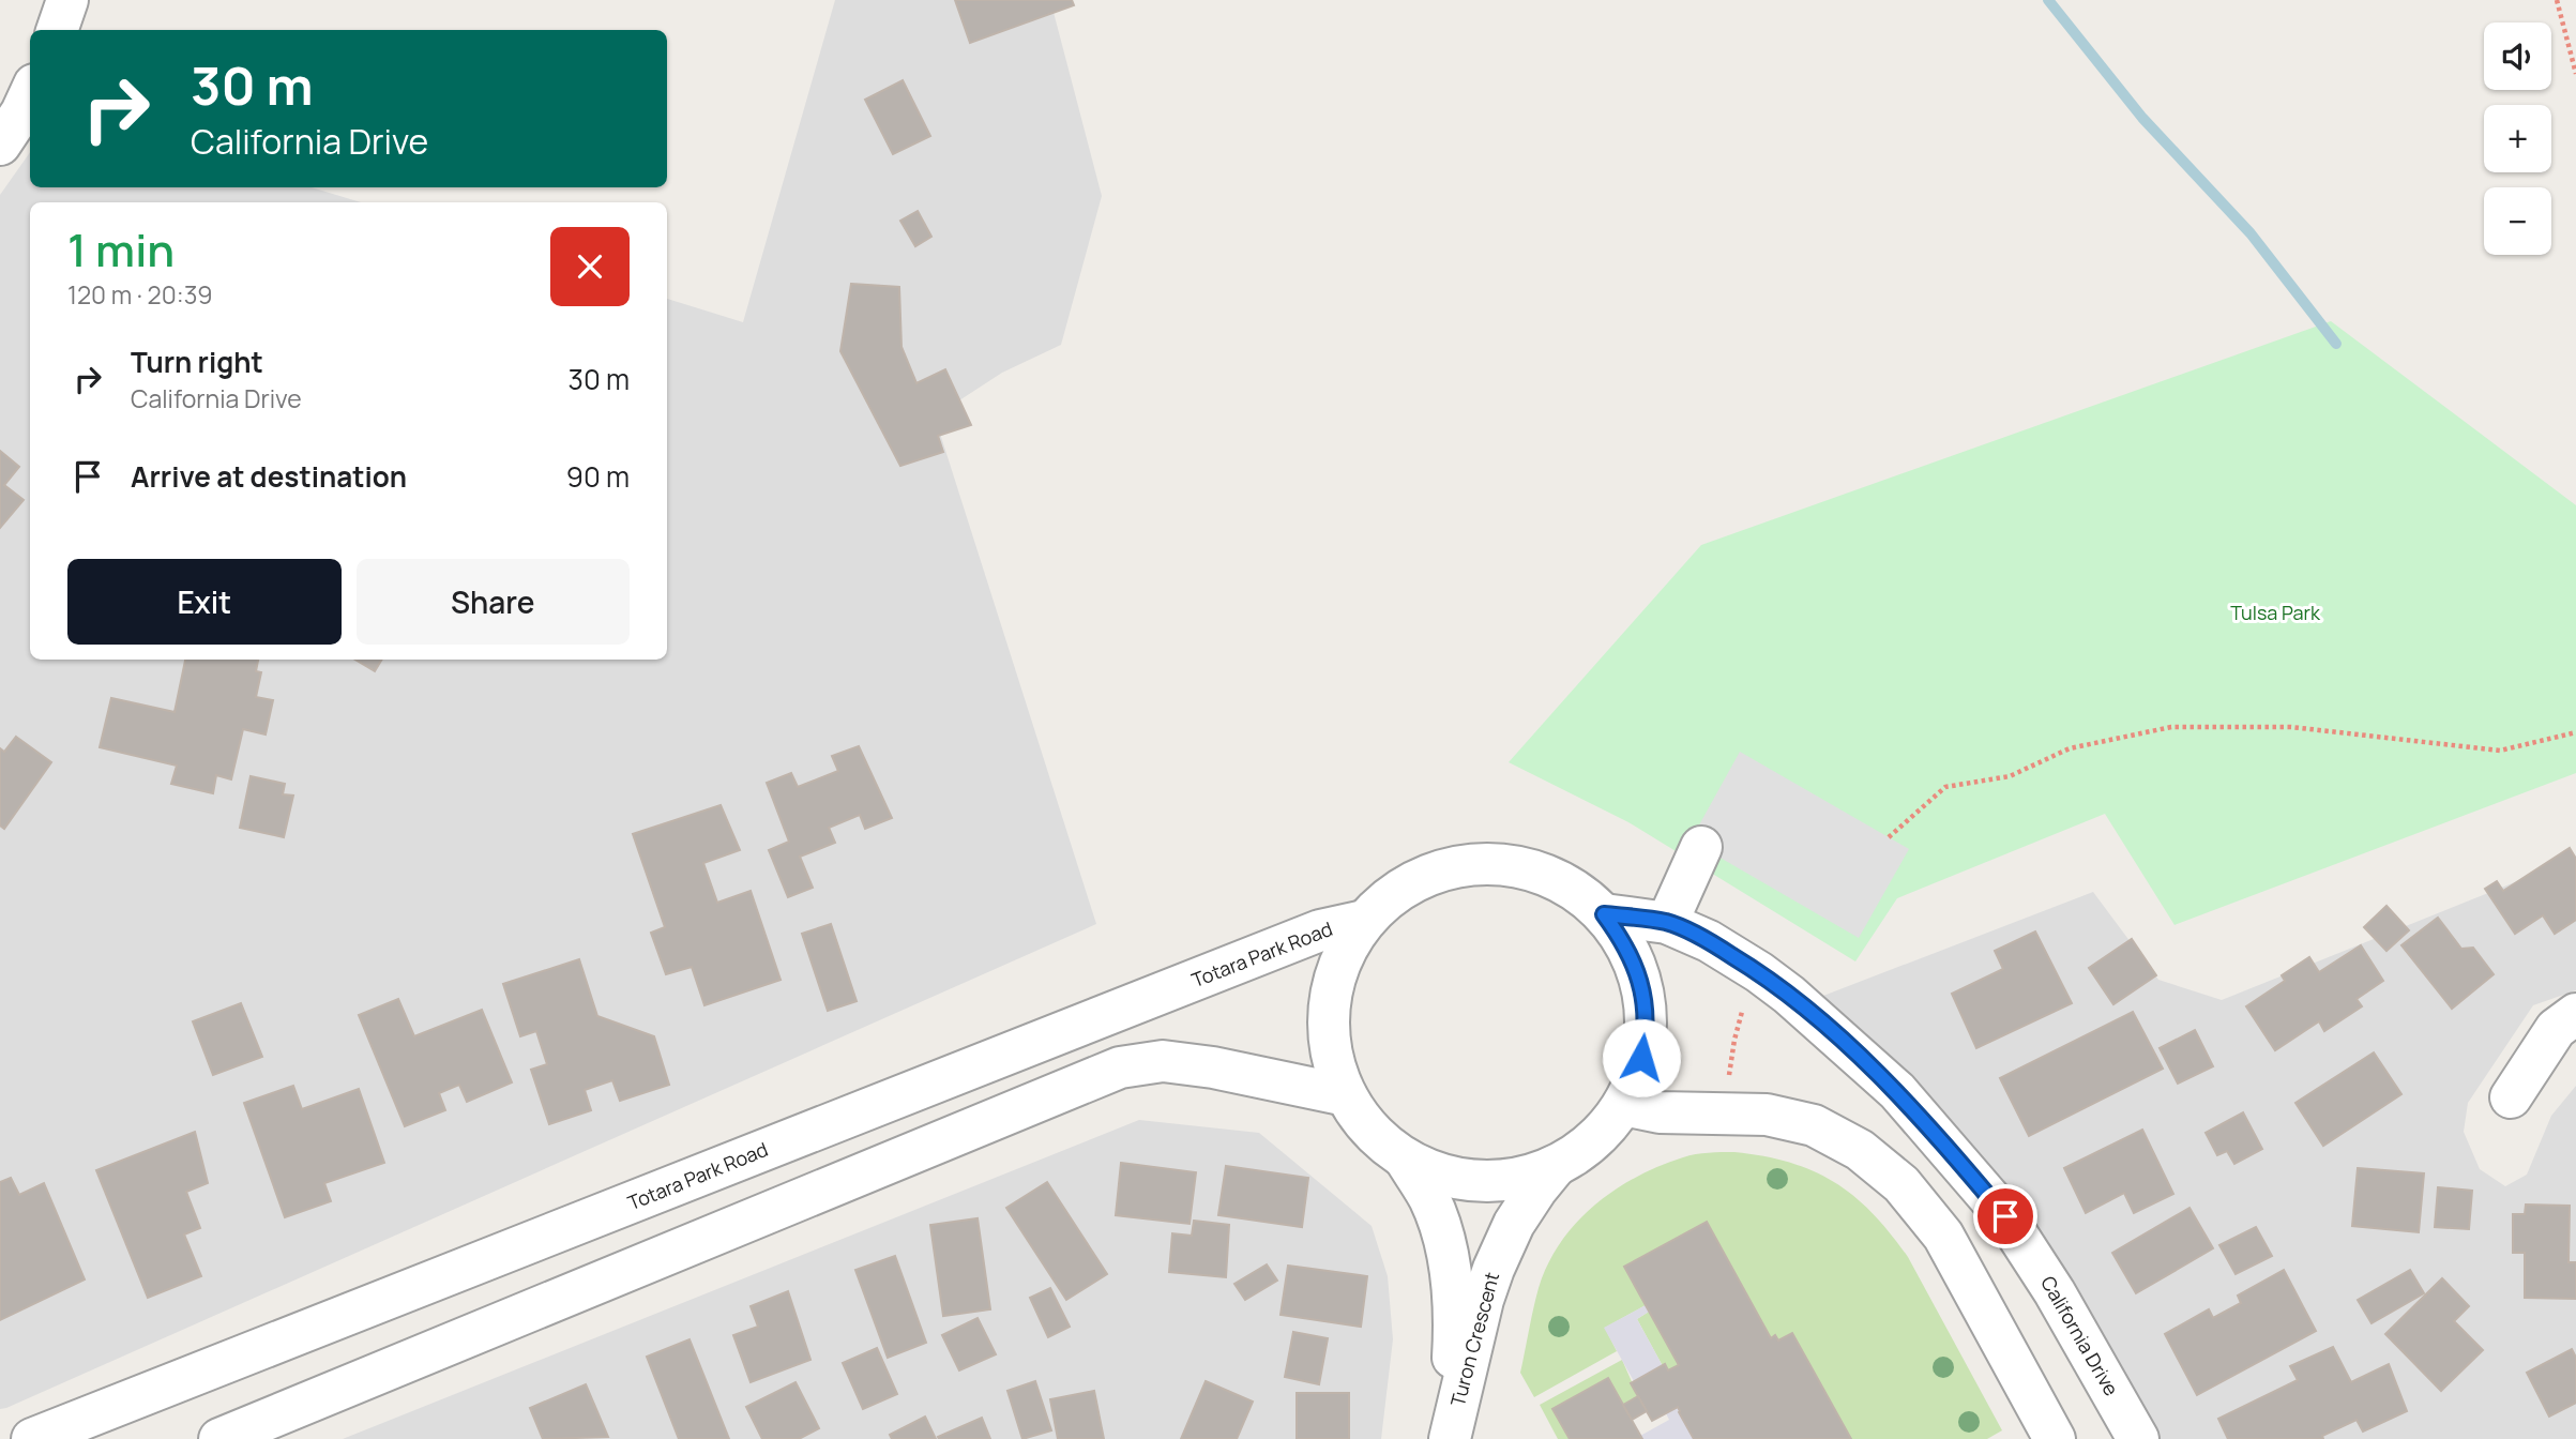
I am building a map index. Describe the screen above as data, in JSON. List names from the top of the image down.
{
  "streets": {
    "street": ["Totara Park Road", "California Drive", "Turon Crescent"]
  },
  "parks": ["Tulsa Park"],
  "page": {
    "map_buttons": ["+", "−"],
    "turn": ["30 m", "California Drive"],
    "heading": ["1 min", "120 m · 20:39"],
    "list": [
      {
        "name": "Turn right",
        "note": "California Drive",
        "value": "30 m"
      },
      {
        "name": "Arrive at destination",
        "value": "90 m"
      }
    ],
    "buttons": ["Exit", "Share"]
  }
}
